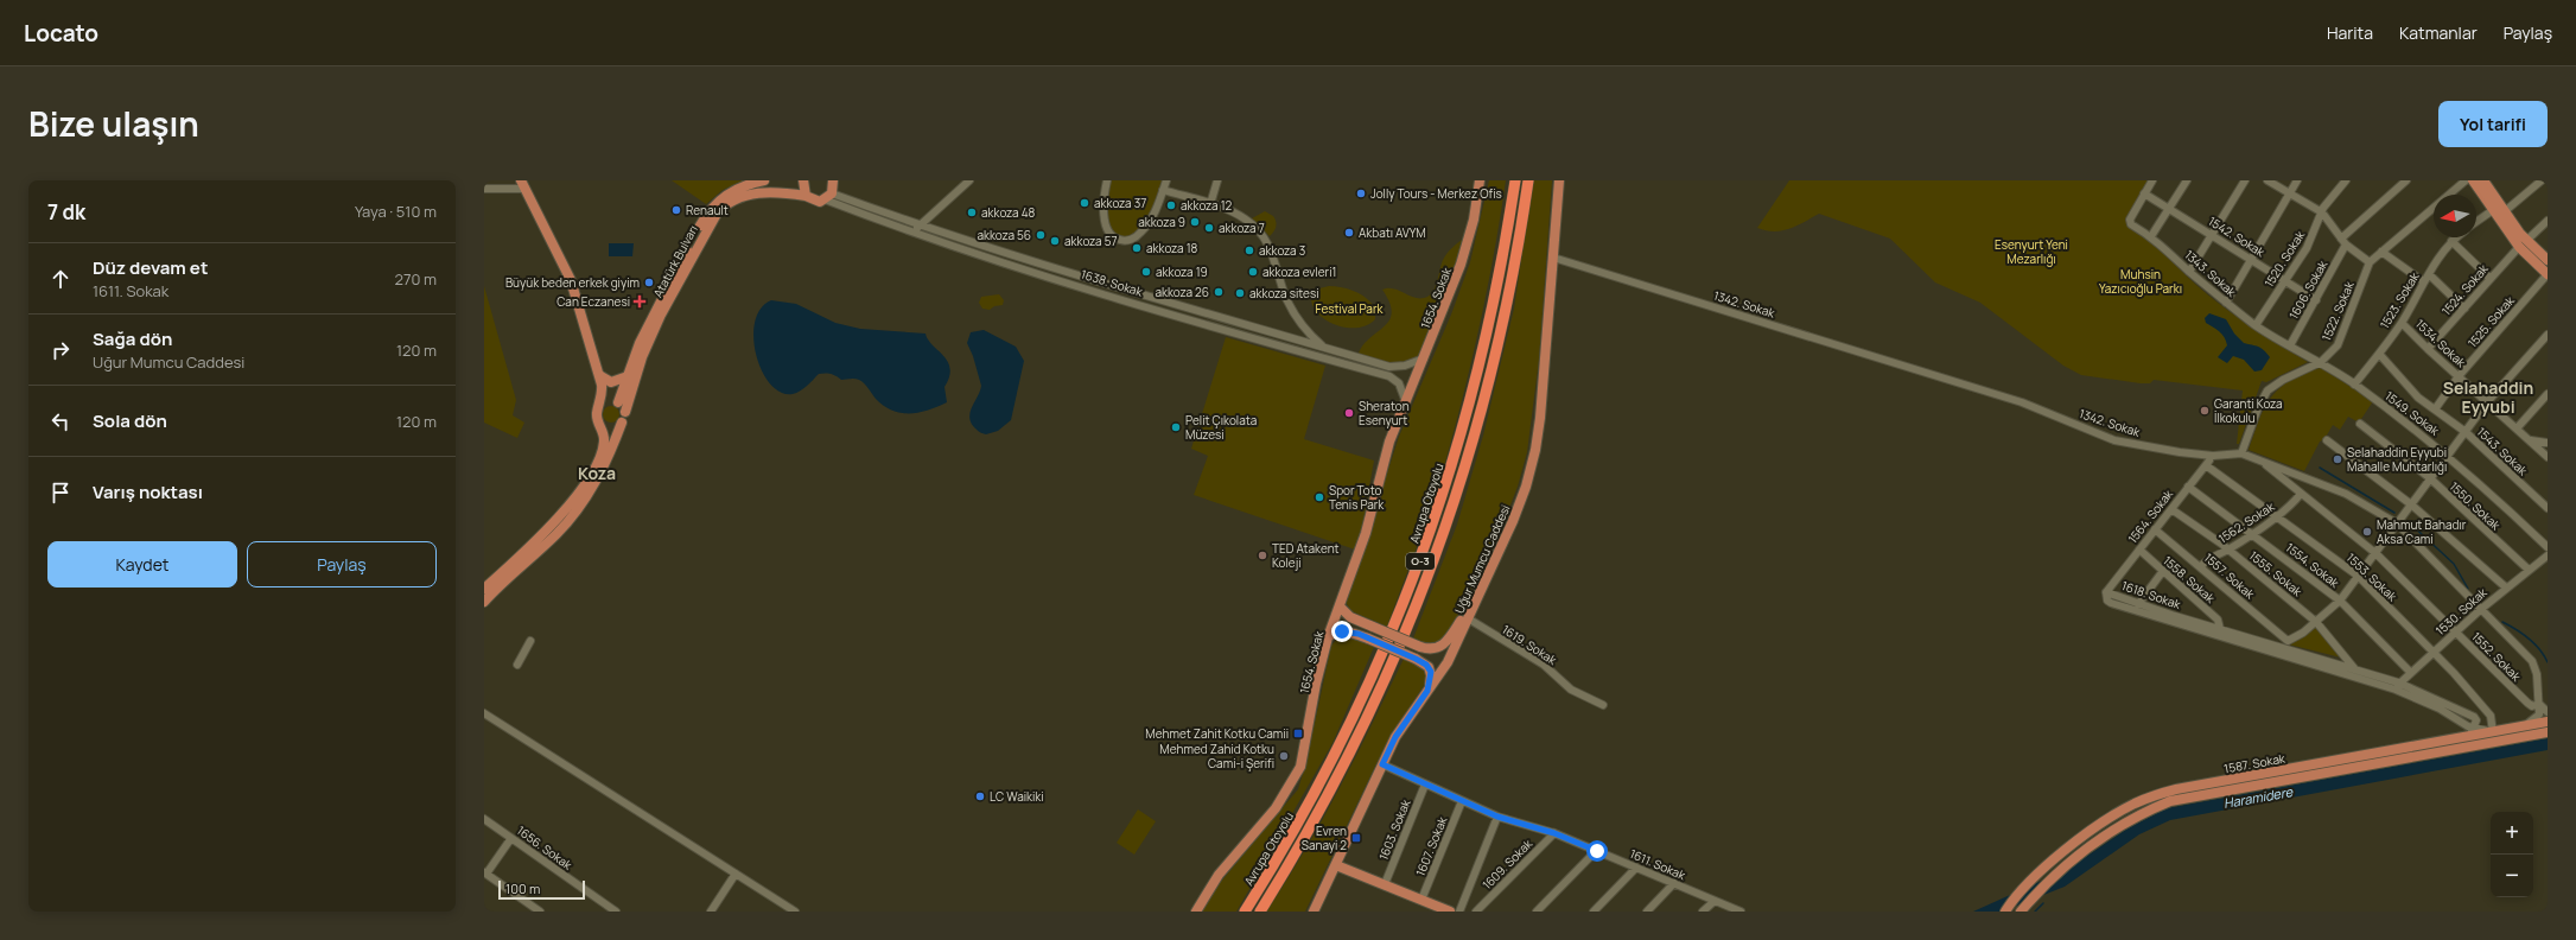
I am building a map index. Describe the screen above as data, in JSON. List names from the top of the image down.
{
  "streets": {
    "highway": ["Avrupa Otoyolu", "O-3"],
    "main road": [
      "Atatürk Bulvarı",
      "1654. Sokak",
      "Uğur Mumcu Caddesi",
      "1587. Sokak"
    ],
    "street": [
      "1542. Sokak",
      "1520. Sokak",
      "1343. Sokak",
      "1638. Sokak",
      "1606. Sokak",
      "1524. Sokak",
      "1523. Sokak",
      "1342. Sokak",
      "1522. Sokak",
      "1525. Sokak",
      "1534. Sokak",
      "1549. Sokak",
      "1543. Sokak",
      "1550. Sokak",
      "1564. Sokak",
      "1562. Sokak",
      "1554. Sokak",
      "1555. Sokak",
      "1557. Sokak",
      "1553. Sokak",
      "1558. Sokak",
      "1618. Sokak",
      "1530. Sokak",
      "1619. Sokak",
      "1552. Sokak",
      "1603. Sokak",
      "1607. Sokak",
      "1656. Sokak",
      "1609. Sokak",
      "1611. Sokak"
    ]
  },
  "crossings": [
    ["1542. Sokak", "1520. Sokak"],
    ["1542. Sokak", "1343. Sokak"],
    ["1542. Sokak", "1606. Sokak"],
    ["1520. Sokak", "1343. Sokak"],
    ["Atatürk Bulvarı", "1638. Sokak"],
    ["1343. Sokak", "1606. Sokak"],
    ["1343. Sokak", "1522. Sokak"],
    ["1343. Sokak", "1549. Sokak"],
    ["1638. Sokak", "1654. Sokak"],
    ["1524. Sokak", "1534. Sokak"],
    ["1523. Sokak", "1534. Sokak"],
    ["1523. Sokak", "1549. Sokak"],
    ["1523. Sokak", "1543. Sokak"],
    ["1342. Sokak", "1522. Sokak"],
    ["1342. Sokak", "1564. Sokak"],
    ["1342. Sokak", "Uğur Mumcu Caddesi"],
    ["1342. Sokak", "1530. Sokak"],
    ["1342. Sokak", "1552. Sokak"],
    ["1522. Sokak", "1549. Sokak"],
    ["1525. Sokak", "1534. Sokak"],
    ["1525. Sokak", "1543. Sokak"],
    ["1550. Sokak", "1530. Sokak"],
    ["1564. Sokak", "1554. Sokak"],
    ["1564. Sokak", "1555. Sokak"],
    ["1564. Sokak", "1557. Sokak"],
    ["1564. Sokak", "1553. Sokak"],
    ["1564. Sokak", "1558. Sokak"],
    ["1564. Sokak", "1618. Sokak"],
    ["1562. Sokak", "1554. Sokak"],
    ["1562. Sokak", "1555. Sokak"],
    ["1562. Sokak", "1557. Sokak"],
    ["1562. Sokak", "1553. Sokak"],
    ["1562. Sokak", "1552. Sokak"],
    ["Uğur Mumcu Caddesi", "1619. Sokak"],
    ["Uğur Mumcu Caddesi", "1611. Sokak"],
    ["1554. Sokak", "1530. Sokak"],
    ["1555. Sokak", "1557. Sokak"],
    ["1555. Sokak", "1618. Sokak"],
    ["1553. Sokak", "1530. Sokak"],
    ["1553. Sokak", "1587. Sokak"],
    ["1558. Sokak", "1618. Sokak"],
    ["1618. Sokak", "1530. Sokak"],
    ["1618. Sokak", "1587. Sokak"],
    ["1530. Sokak", "1552. Sokak"],
    ["1603. Sokak", "1611. Sokak"],
    ["1607. Sokak", "1611. Sokak"],
    ["1609. Sokak", "1611. Sokak"]
  ],
  "districts": ["Selahaddin Eyyubi", "Koza"],
  "water": ["Haramidere"],
  "parks": ["Esenyurt Yeni Mezarlığı", "Muhsin Yazıcıoğlu Parkı", "Festival Park"],
  "places": {
    "other": [
      "Jolly Tours - Merkez Ofis",
      "akkoza 37",
      "akkoza 12",
      "Renault",
      "akkoza 48",
      "akkoza 9",
      "akkoza 7",
      "Akbatı AVYM",
      "akkoza 56",
      "akkoza 57",
      "akkoza 18",
      "akkoza 3",
      "akkoza 19",
      "akkoza evleri1",
      "Büyük beden erkek giyim",
      "akkoza 26",
      "akkoza sitesi",
      "Garanti Koza İlkokulu",
      "Sheraton Esenyurt",
      "Pelit Çıkolata Müzesi",
      "Selahaddin Eyyubi Mahalle Muhtarlığı",
      "Spor Toto Tenis Park",
      "Mahmut Bahadır Aksa Cami",
      "TED Atakent Koleji",
      "Mehmed Zahid Kotku Cami-i Şerifi",
      "LC Waikiki"
    ],
    "health": ["Can Eczanesi"],
    "transit": ["Mehmet Zahit Kotku Camii", "Evren Sanayi 2"]
  },
  "scale_bar": "100 m",
  "north": "left",
  "page": {
    "header": "Locato",
    "nav": ["Harita", "Katmanlar", "Paylaş"],
    "title": "Bize ulaşın",
    "buttons": [
      "Yol tarifi",
      ["Kaydet", "Paylaş"]
    ],
    "heading": ["7 dk", "Yaya · 510 m"],
    "list": [
      ["Düz devam et", "1611. Sokak", "270 m"],
      ["Sağa dön", "Uğur Mumcu Caddesi", "120 m"],
      ["Sola dön", "120 m"],
      "Varış noktası"
    ],
    "map_buttons": ["+", "−"],
    "scale": "100 m"
  }
}
